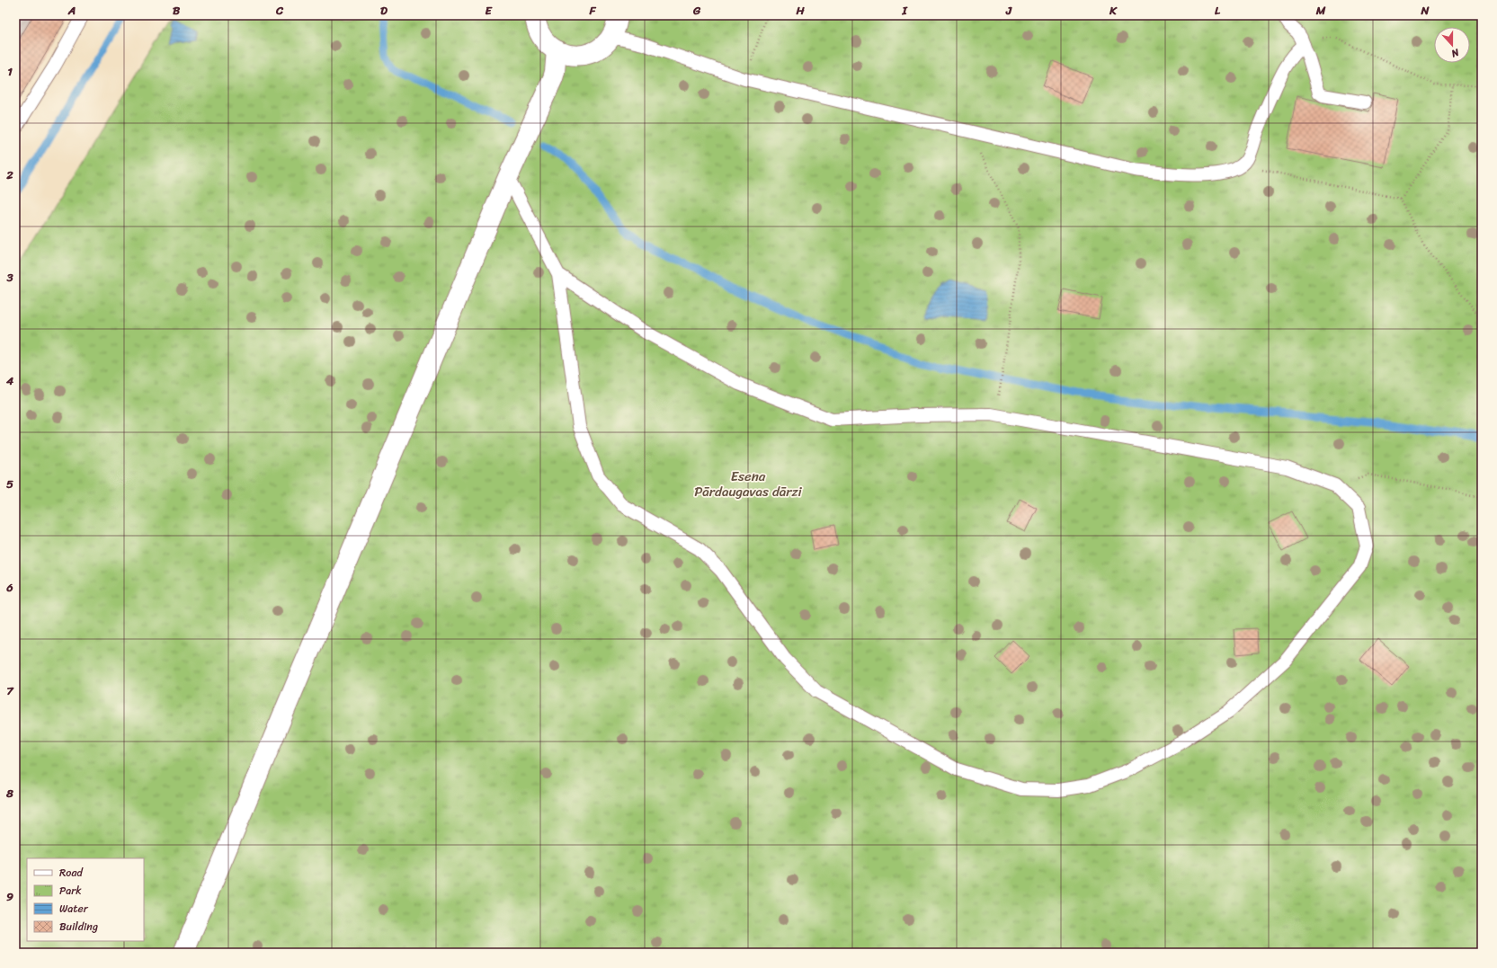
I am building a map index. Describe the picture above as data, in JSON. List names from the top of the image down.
{
  "parks": ["Esena Pārdaugavas dārzi"],
  "legend": [
    "Road",
    "Park",
    "Water",
    "Building"
  ],
  "north": "bottom",
  "grid": {
    "columns": [
      "A",
      "B",
      "C",
      "D",
      "E",
      "F",
      "G",
      "H",
      "I",
      "J",
      "K",
      "L",
      "M",
      "N"
    ],
    "rows": [
      "1",
      "2",
      "3",
      "4",
      "5",
      "6",
      "7",
      "8",
      "9"
    ]
  }
}
